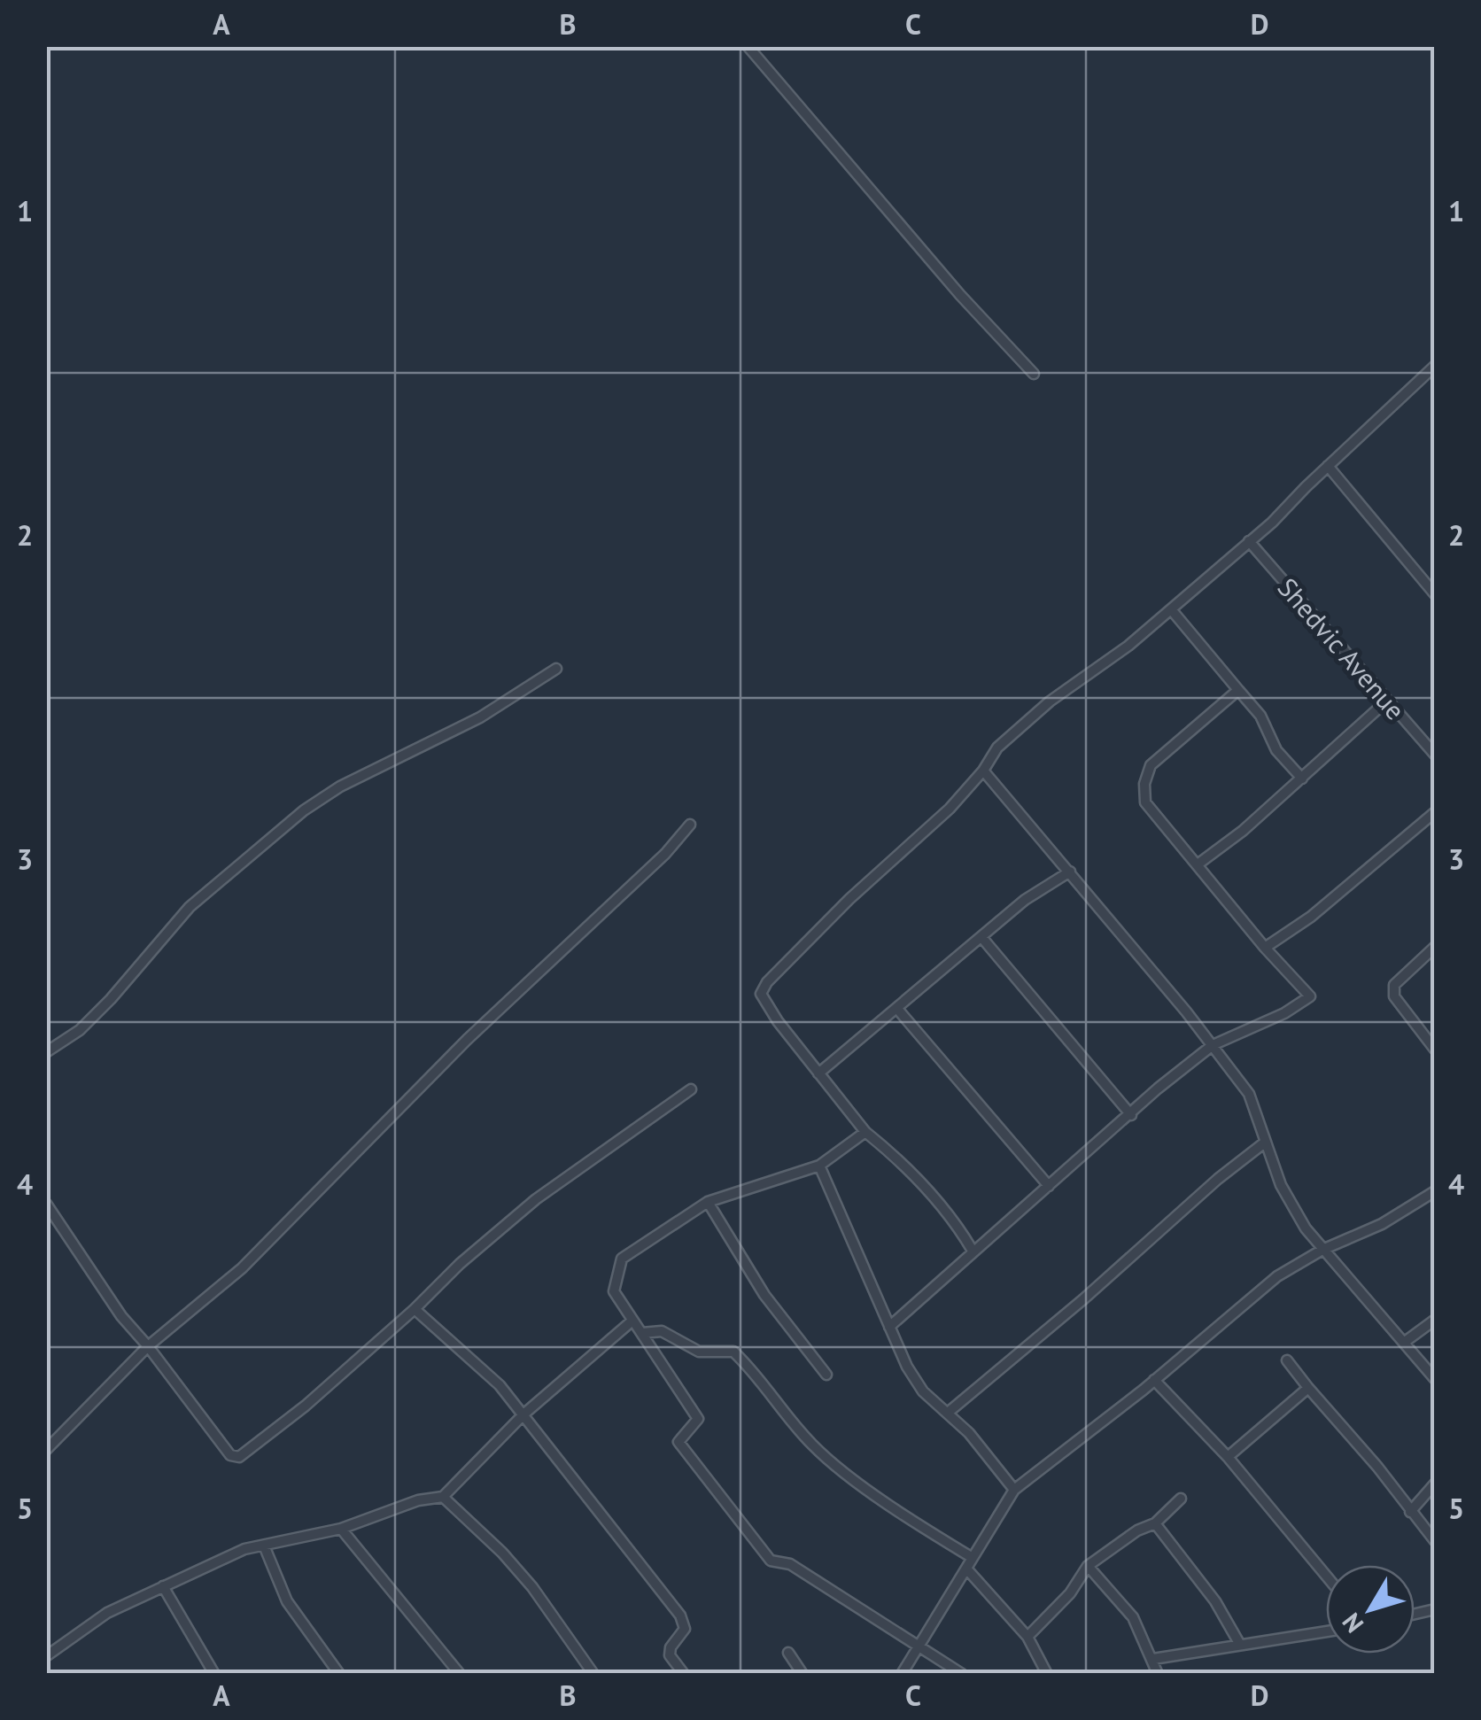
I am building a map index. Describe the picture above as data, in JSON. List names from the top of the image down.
{
  "streets": {
    "street": ["Shedvic Avenue"]
  },
  "north": "bottom left",
  "grid": {
    "columns": [
      "A",
      "B",
      "C",
      "D"
    ],
    "rows": [
      "1",
      "2",
      "3",
      "4",
      "5"
    ]
  }
}
